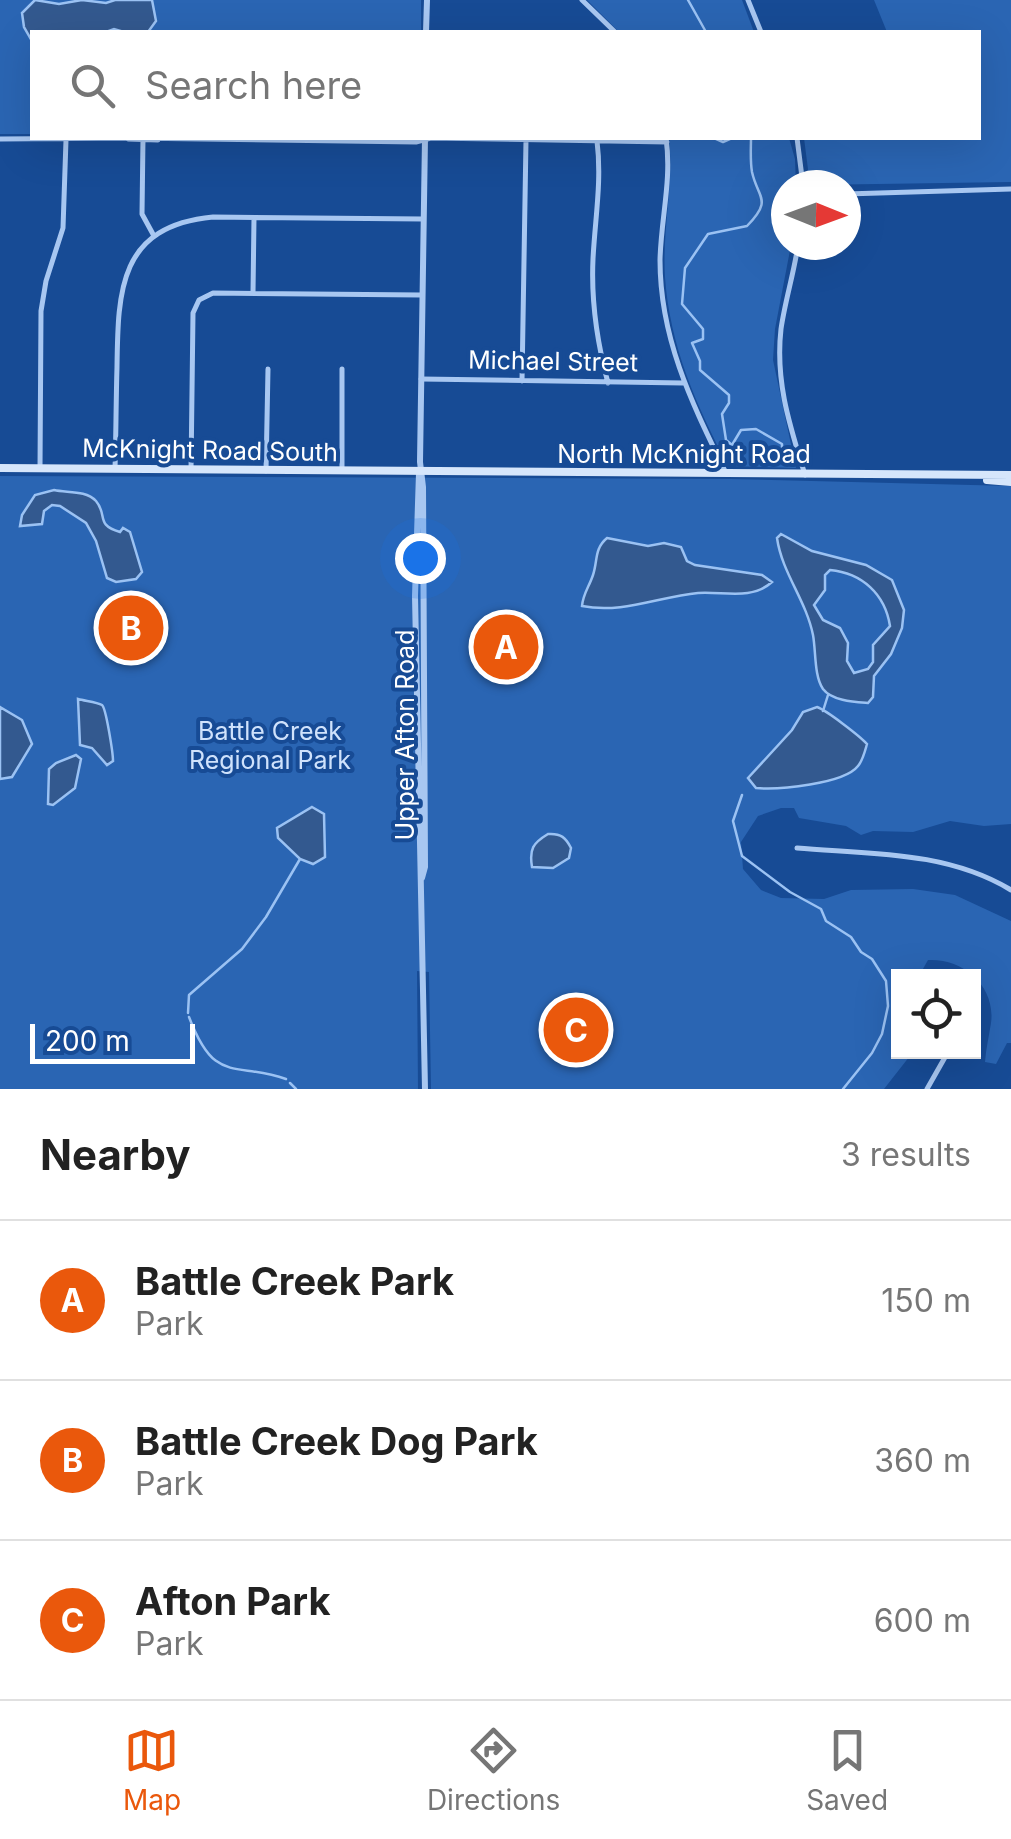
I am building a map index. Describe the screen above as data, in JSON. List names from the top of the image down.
{
  "streets": {
    "main road": ["McKnight Road South", "North McKnight Road"],
    "street": ["Michael Street", "Upper Afton Road"]
  },
  "crossings": [
    ["Michael Street", "Upper Afton Road"],
    ["McKnight Road South", "North McKnight Road"],
    ["McKnight Road South", "Upper Afton Road"],
    ["North McKnight Road", "Upper Afton Road"]
  ],
  "parks": ["Battle Creek Regional Park"],
  "scale_bar": "200 m",
  "north": "right",
  "page": {
    "search": "Search here",
    "pins": ["B", "A", "C"],
    "scale": "200 m",
    "heading": ["Nearby", "3 results"],
    "list": [
      {
        "mark": "A",
        "name": "Battle Creek Park",
        "note": "Park",
        "value": "150 m"
      },
      {
        "mark": "B",
        "name": "Battle Creek Dog Park",
        "note": "Park",
        "value": "360 m"
      },
      {
        "mark": "C",
        "name": "Afton Park",
        "note": "Park",
        "value": "600 m"
      }
    ],
    "nav": ["Map", "Directions", "Saved"]
  }
}
